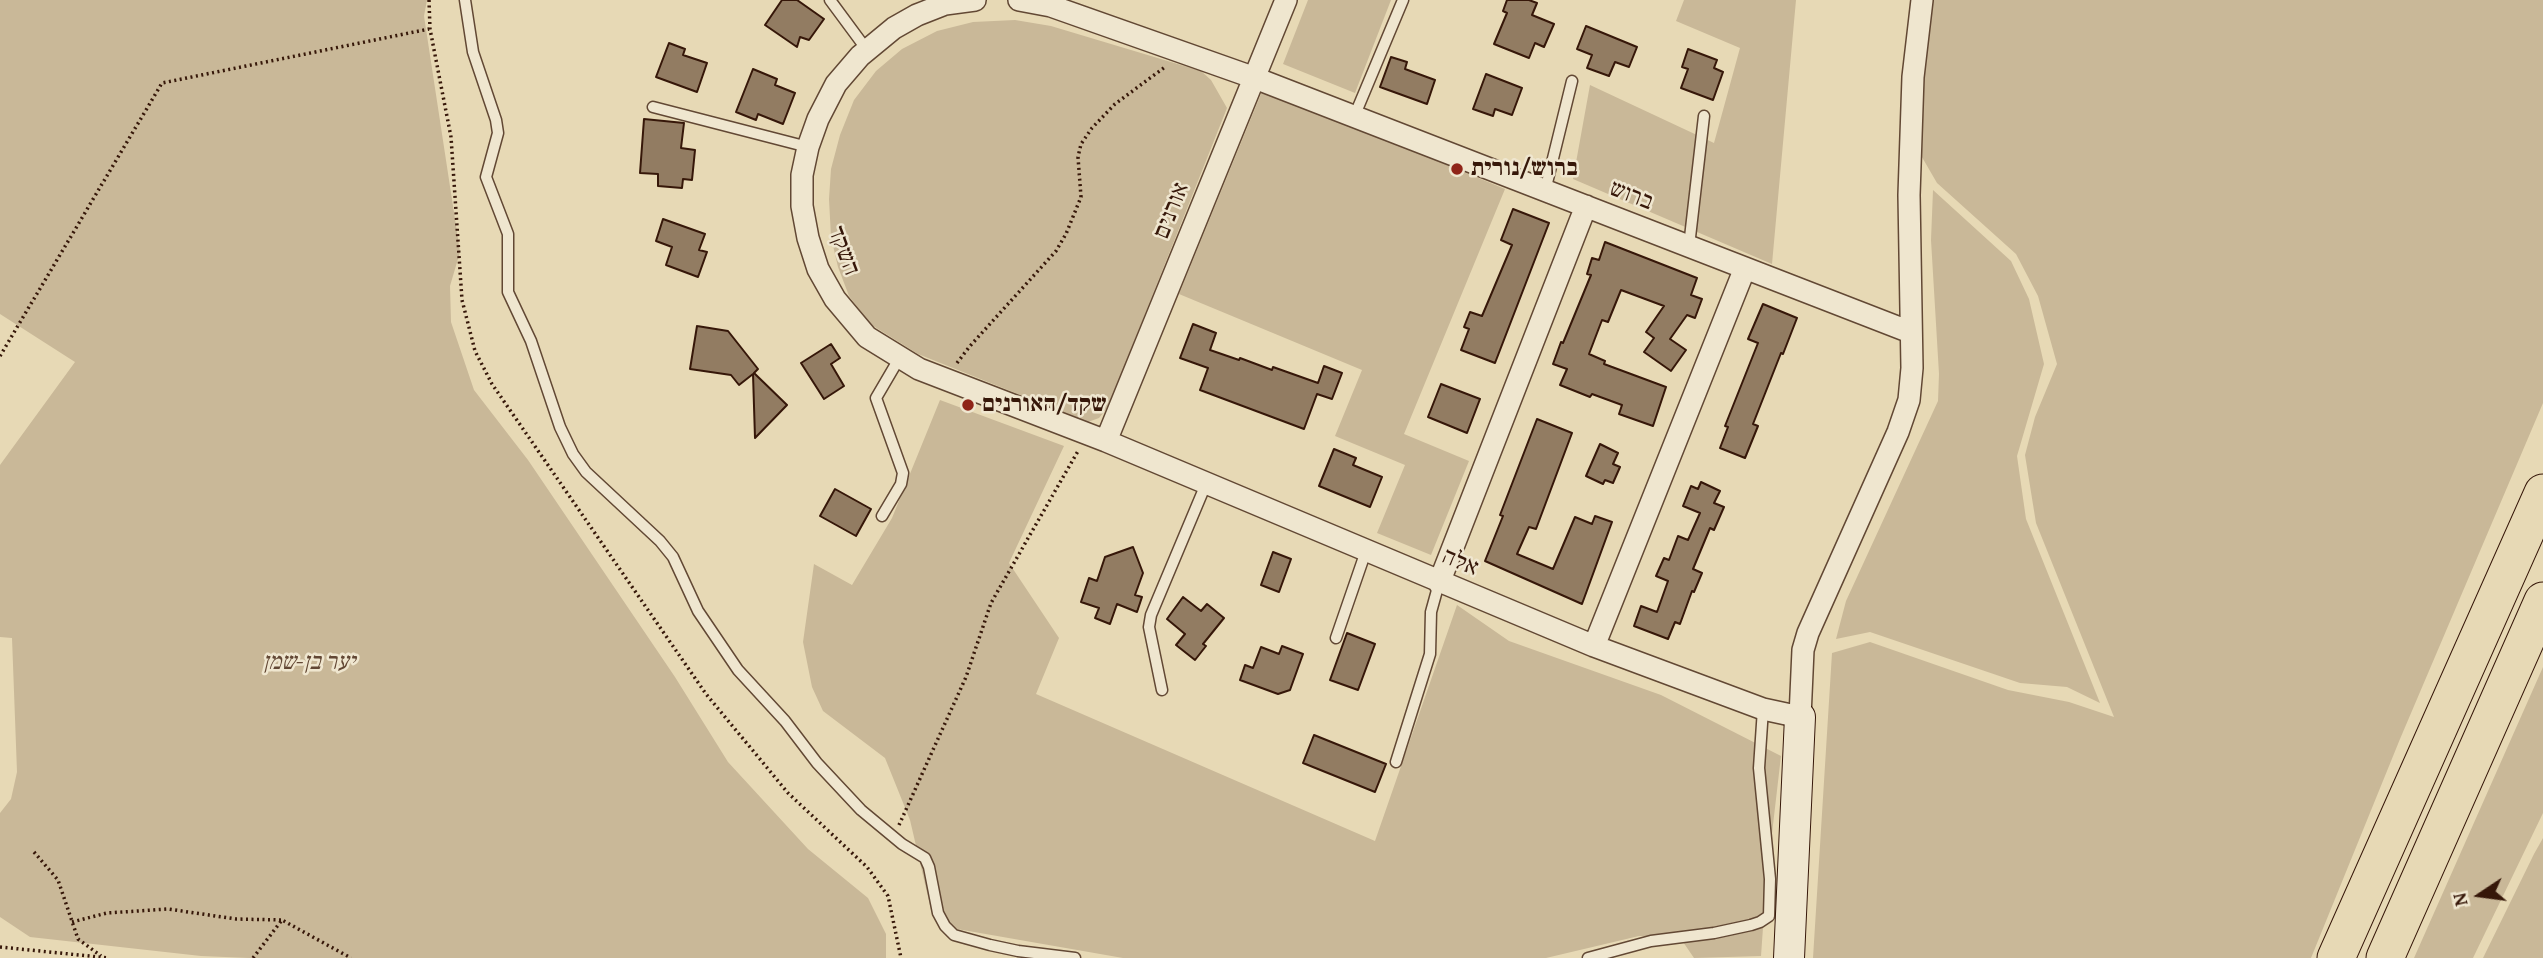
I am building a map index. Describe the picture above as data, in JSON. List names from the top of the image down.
{
  "streets": {
    "street": [
      "ברוש",
      "אורנים",
      "השקד",
      "אלה"
    ]
  },
  "crossings": [
    ["ברוש", "אורנים"],
    ["אורנים", "השקד"],
    ["אורנים", "אלה"],
    ["השקד", "אלה"]
  ],
  "parks": ["יער בן-שמן"],
  "places": ["ברוש/נורית", "שקד/האורנים"],
  "north": "left"
}
